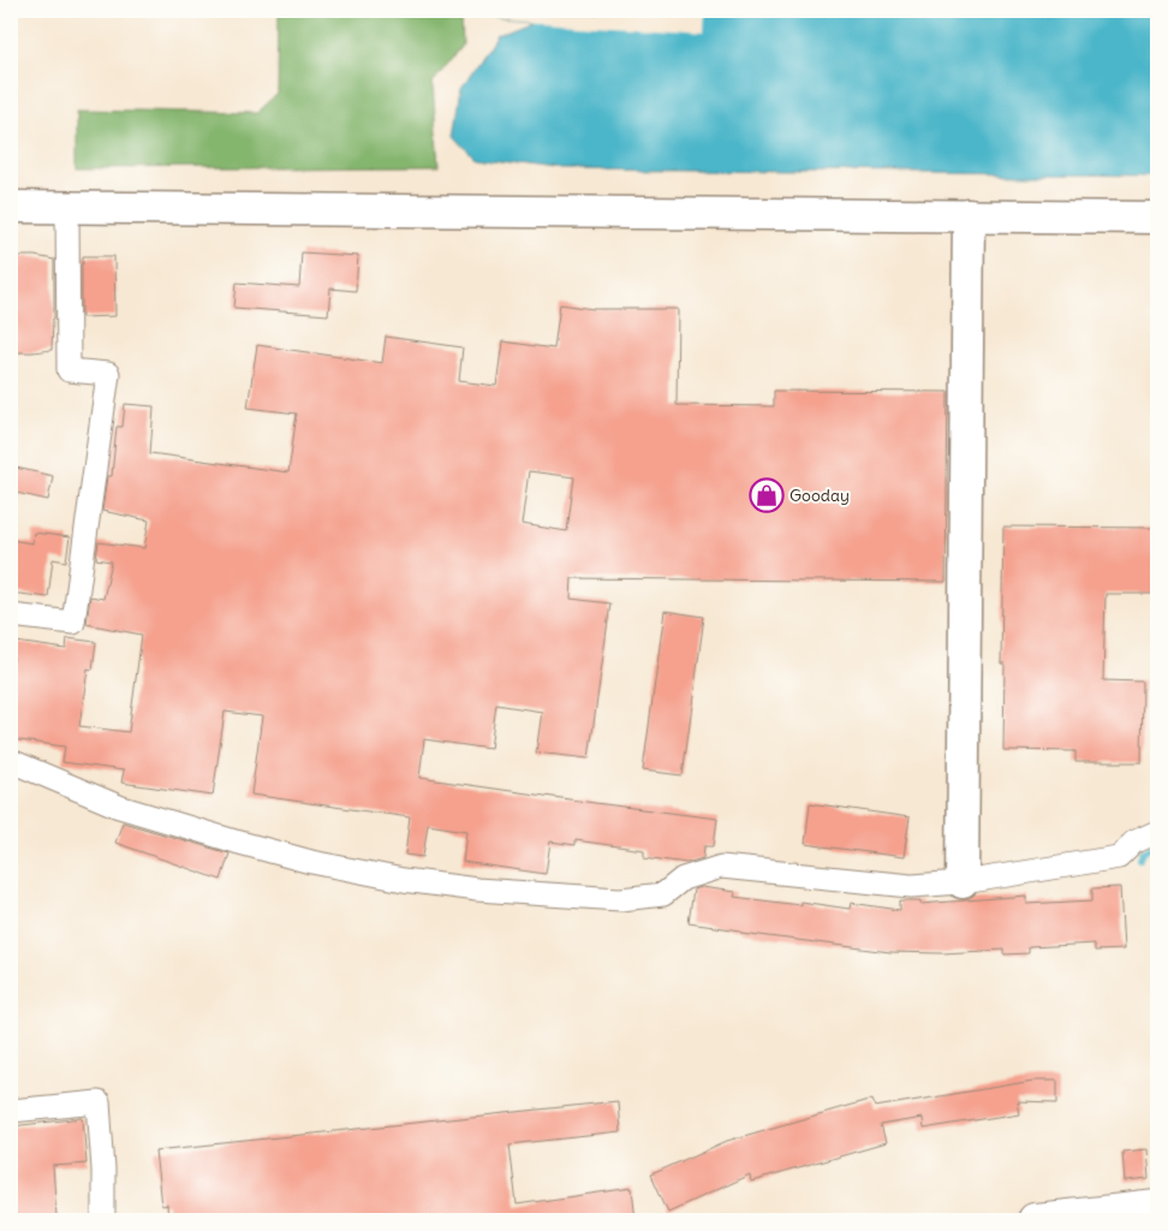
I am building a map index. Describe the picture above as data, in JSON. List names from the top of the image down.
{
  "places": {
    "shop": ["Gooday"]
  }
}
